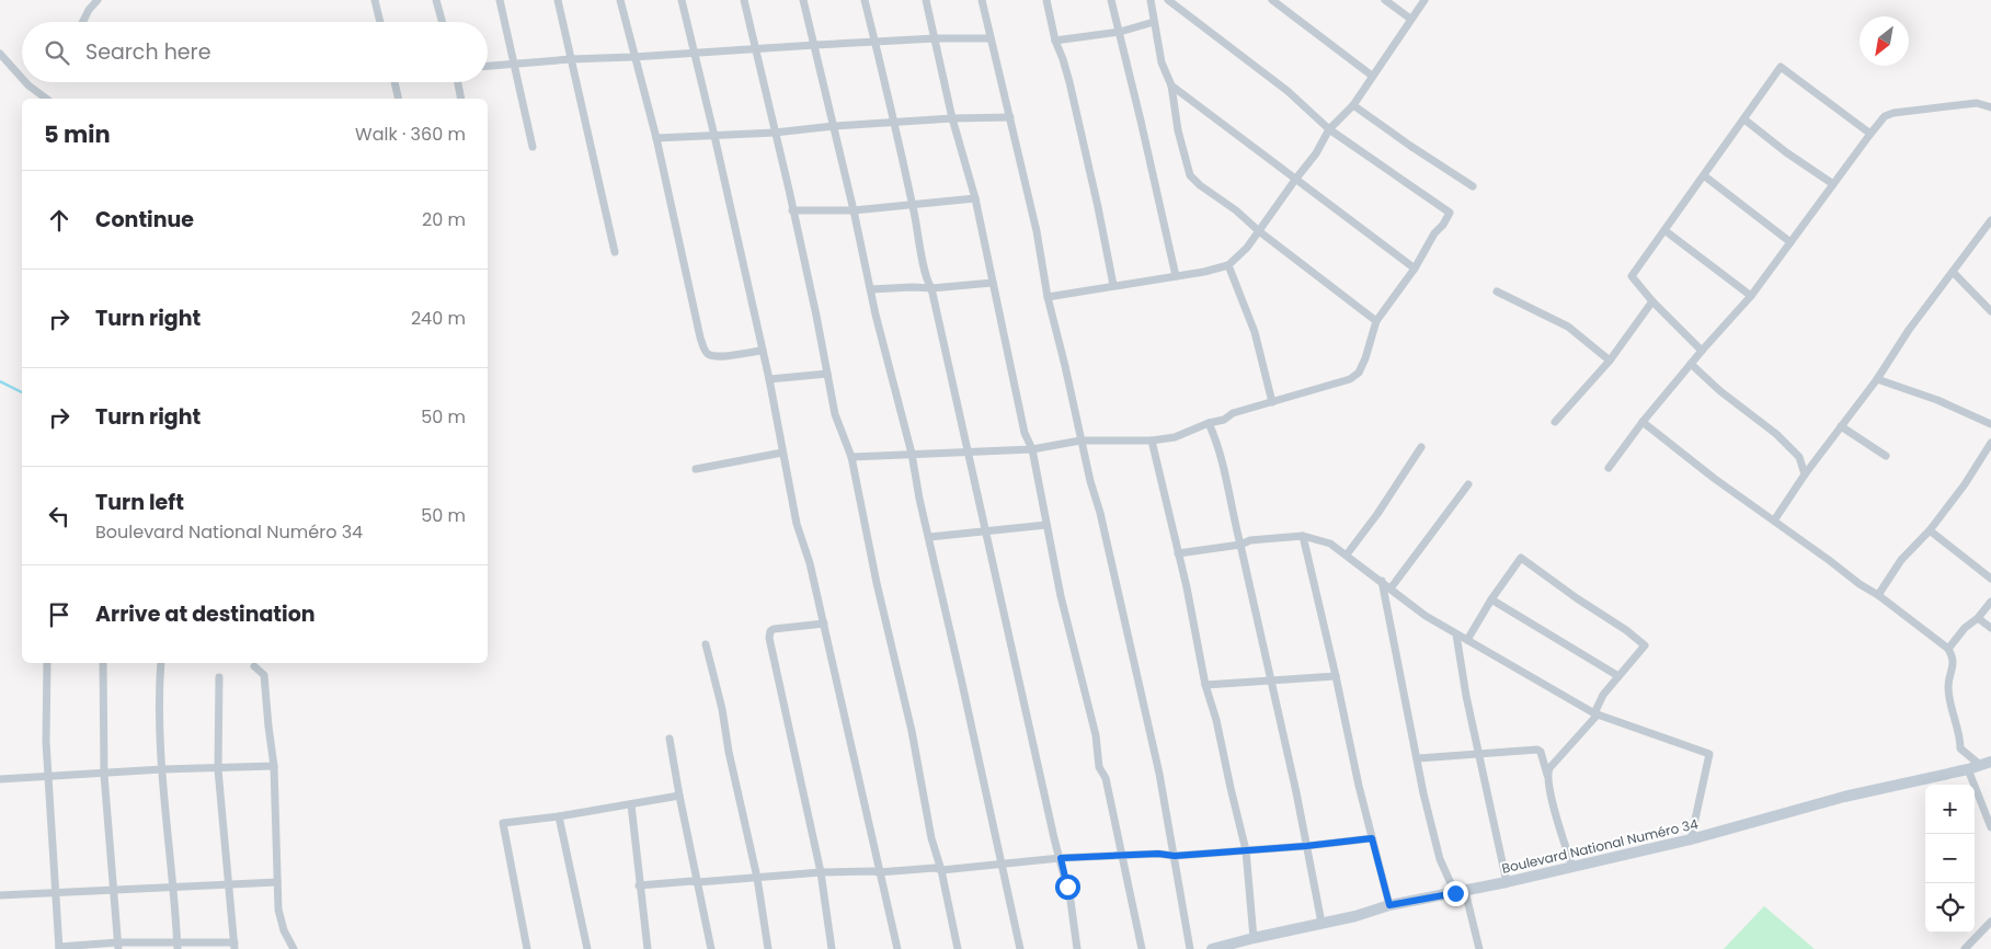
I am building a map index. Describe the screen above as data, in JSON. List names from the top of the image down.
{
  "streets": {
    "main road": ["Boulevard National Numéro 34"]
  },
  "north": "bottom left",
  "page": {
    "search": "Search here",
    "heading": ["5 min", "Walk · 360 m"],
    "list": [
      ["Continue", "20 m"],
      ["Turn right", "240 m"],
      ["Turn right", "50 m"],
      ["Turn left", "Boulevard National Numéro 34", "50 m"],
      "Arrive at destination"
    ],
    "map_buttons": ["+", "−"]
  }
}
